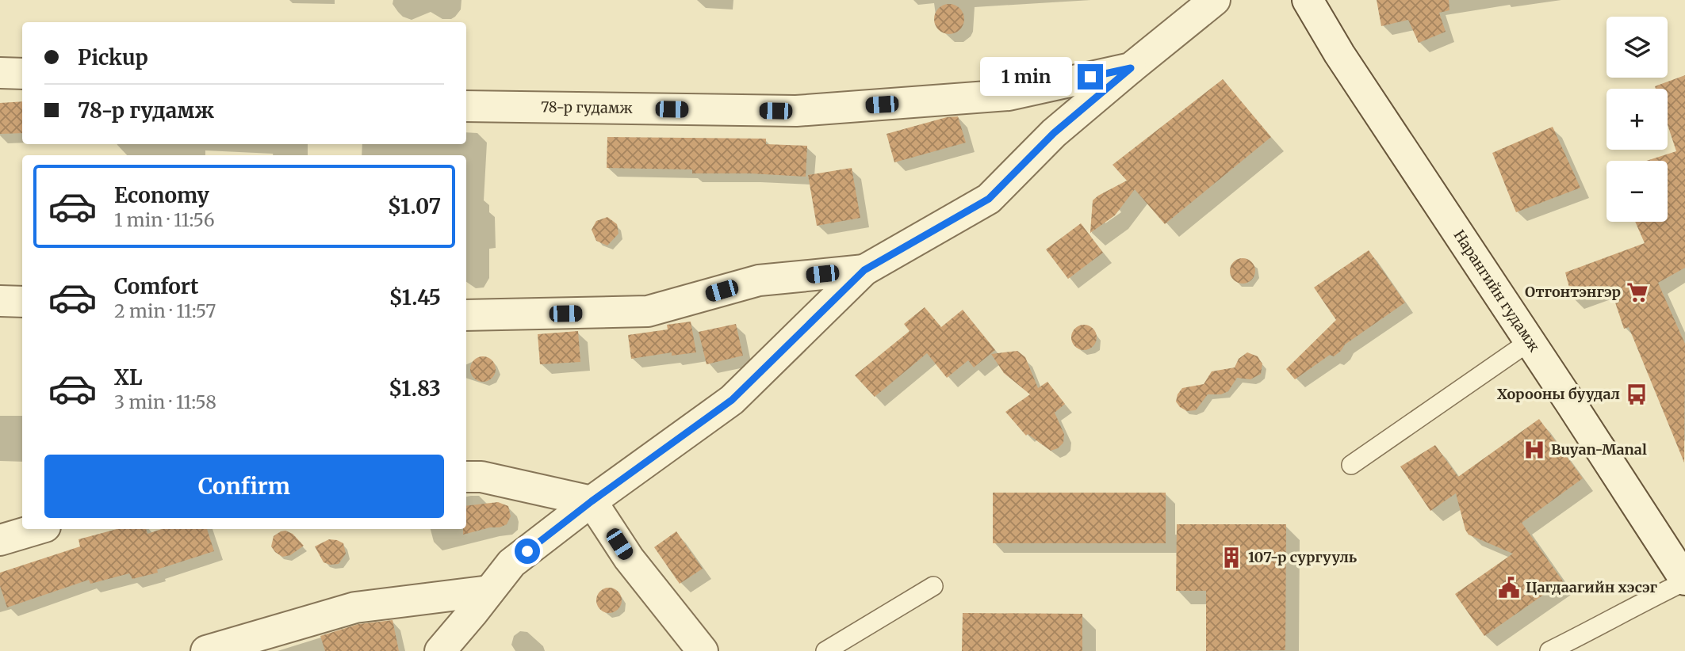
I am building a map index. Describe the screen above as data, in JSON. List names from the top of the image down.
{
  "streets": {
    "street": ["78-р гудамж", "Нарангийн гудамж"]
  },
  "places": {
    "supermarket": ["Отгонтэнгэр"],
    "bus stop": ["Хорооны буудал"],
    "hospital": ["Buyan-Manal"],
    "building": ["107-р сургууль"],
    "public building": ["Цагдаагийн хэсэг"]
  },
  "page": {
    "map_buttons": ["+", "−"],
    "banner": ["Pickup", "78-р гудамж"],
    "bubble": "1 min",
    "list": [
      {
        "name": "Economy",
        "note": "1 min · 11:56",
        "value": "$1.07"
      },
      {
        "name": "Comfort",
        "note": "2 min · 11:57",
        "value": "$1.45"
      },
      {
        "name": "XL",
        "note": "3 min · 11:58",
        "value": "$1.83"
      }
    ],
    "buttons": "Confirm"
  }
}
